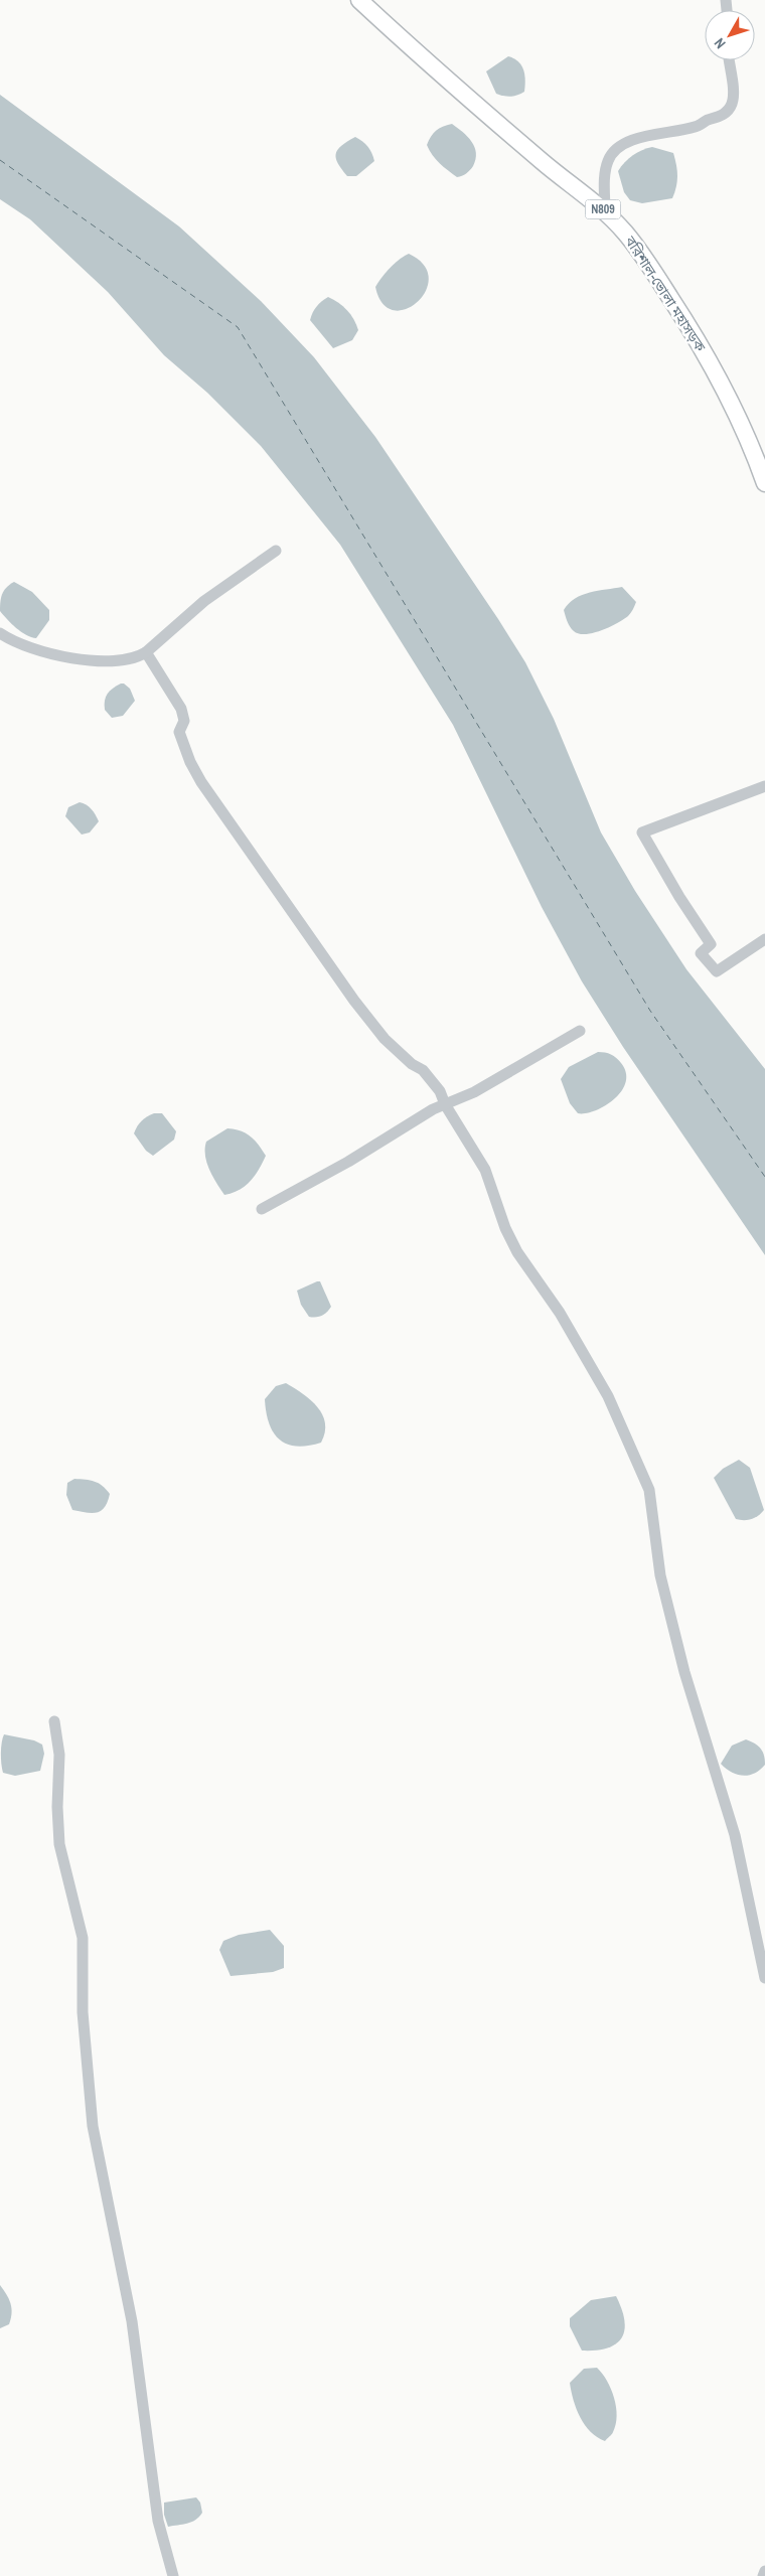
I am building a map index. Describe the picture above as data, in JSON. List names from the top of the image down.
{
  "streets": {
    "highway": ["N809", "বরিশাল-ভোলা মহাসড়ক"]
  },
  "north": "bottom left"
}
